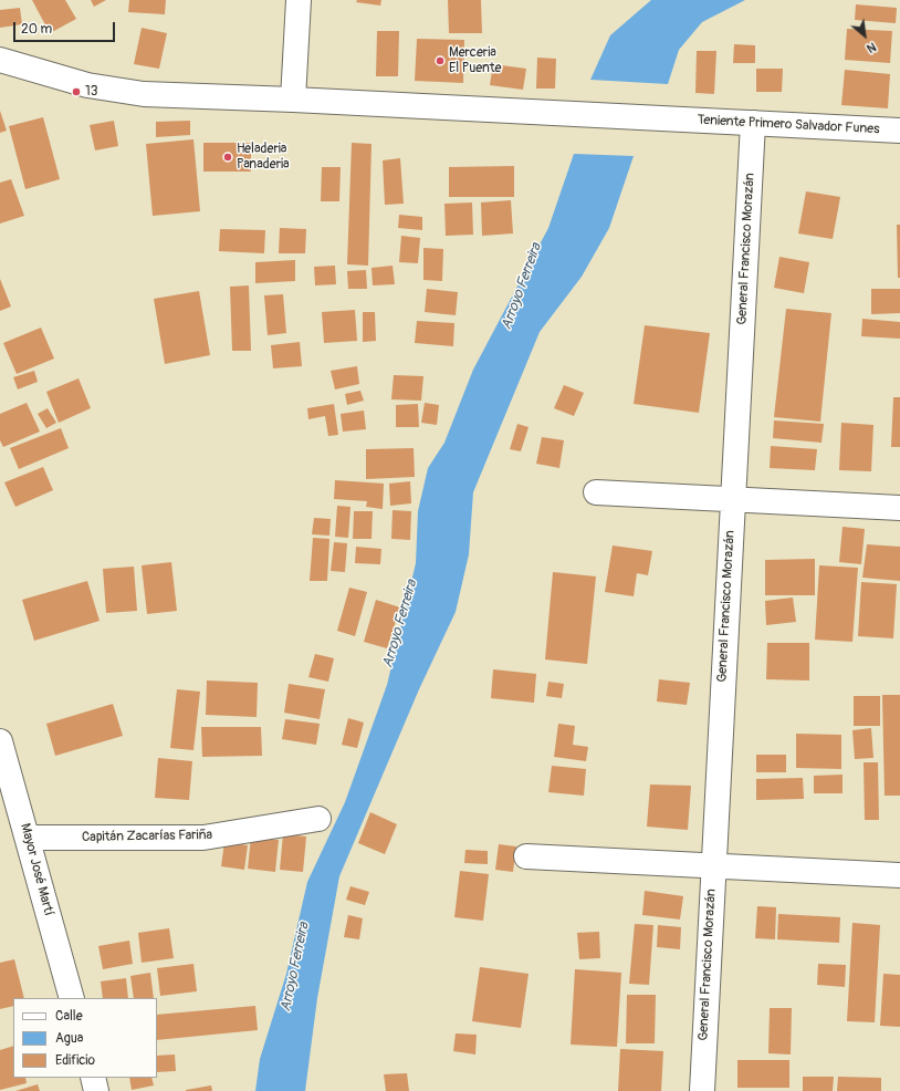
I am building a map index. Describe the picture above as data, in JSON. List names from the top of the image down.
{
  "streets": {
    "street": [
      "Teniente Primero Salvador Funes",
      "General Francisco Morazán",
      "Capitán Zacarías Fariña",
      "Mayor José Martí"
    ]
  },
  "crossings": [
    ["Teniente Primero Salvador Funes", "General Francisco Morazán"],
    ["Capitán Zacarías Fariña", "Mayor José Martí"]
  ],
  "water": ["Arroyo Ferreira"],
  "places": ["Merceria El Puente", "13", "Heladeria Panaderia"],
  "legend": ["Calle", "Agua", "Edificio"],
  "scale_bar": "20 m",
  "north": "bottom right"
}
